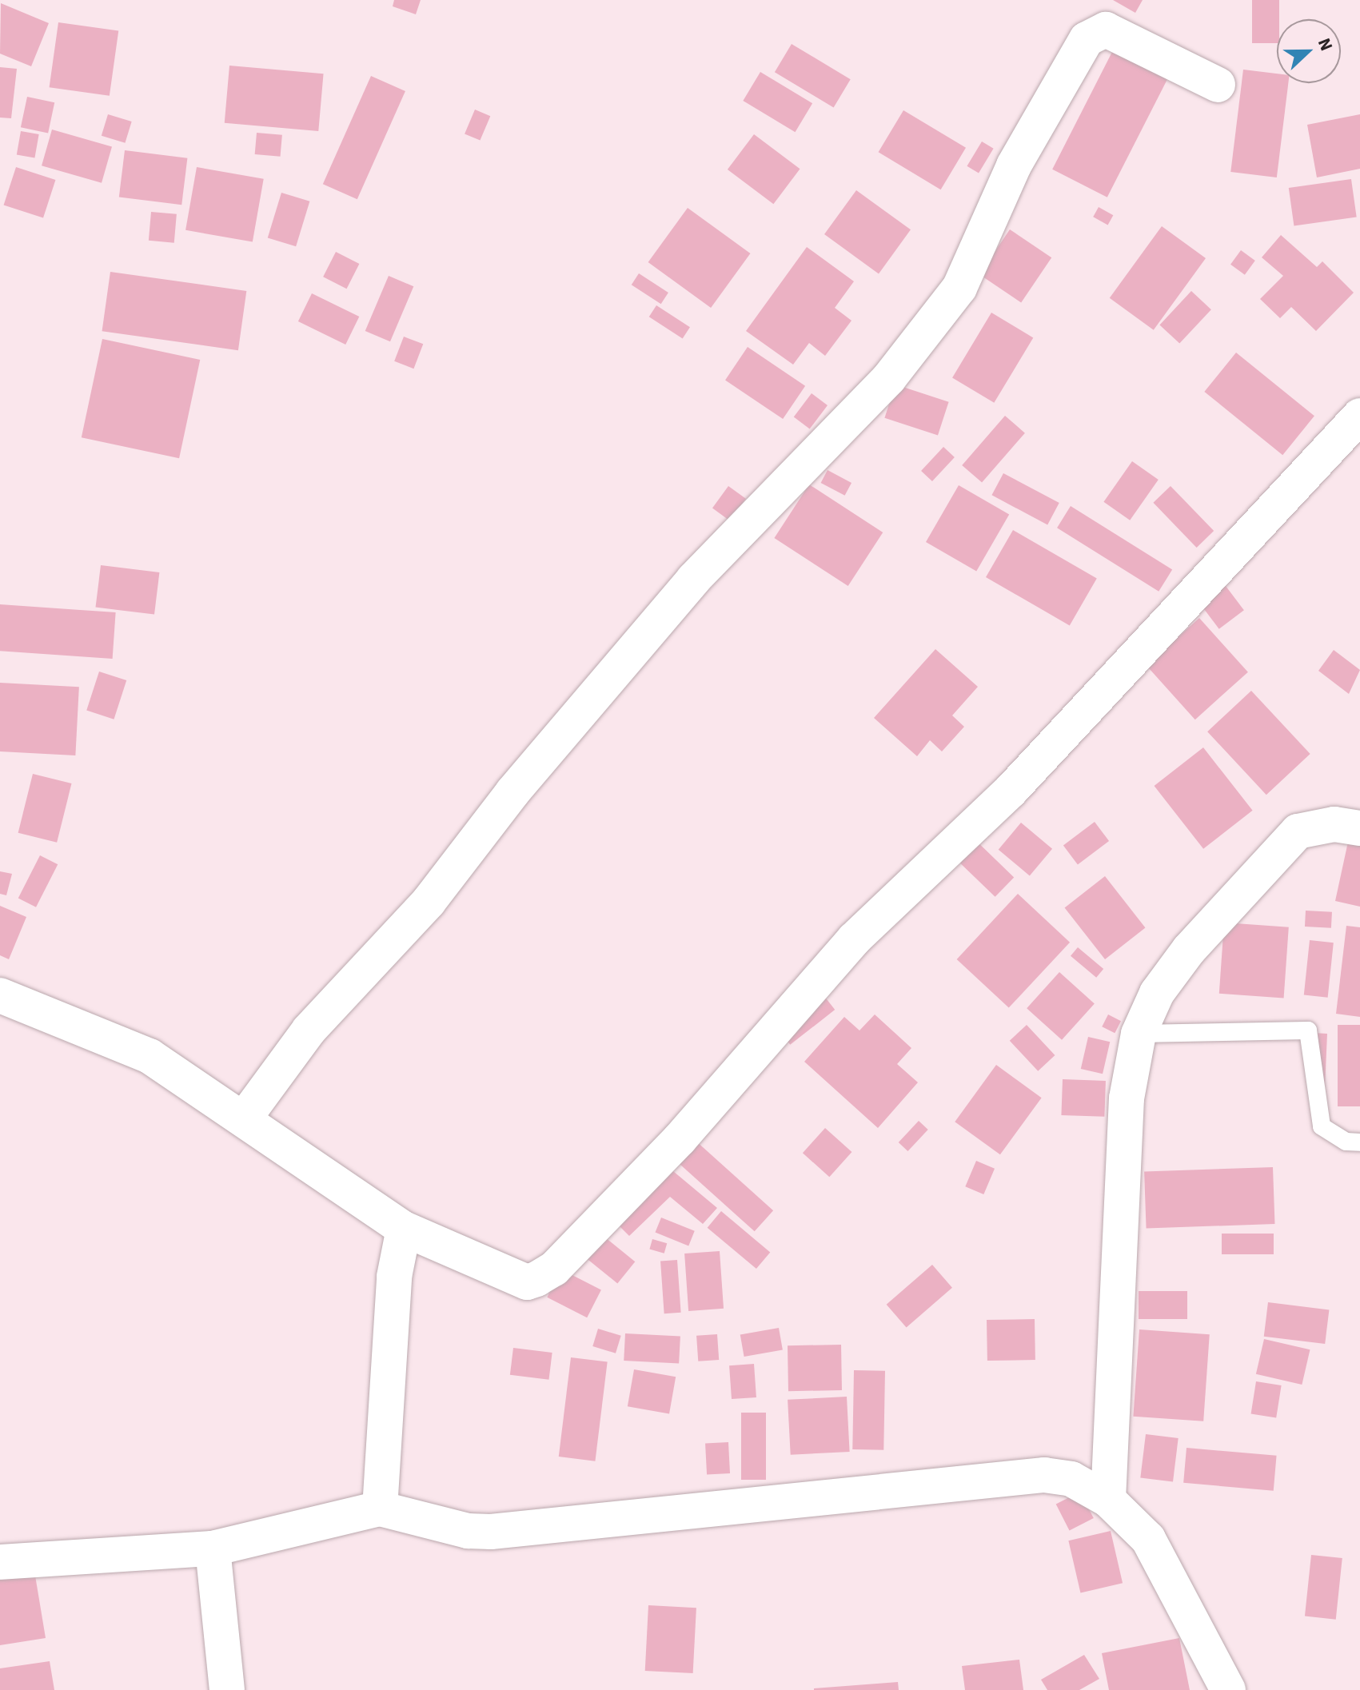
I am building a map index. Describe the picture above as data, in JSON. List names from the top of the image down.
{
  "north": "right"
}
